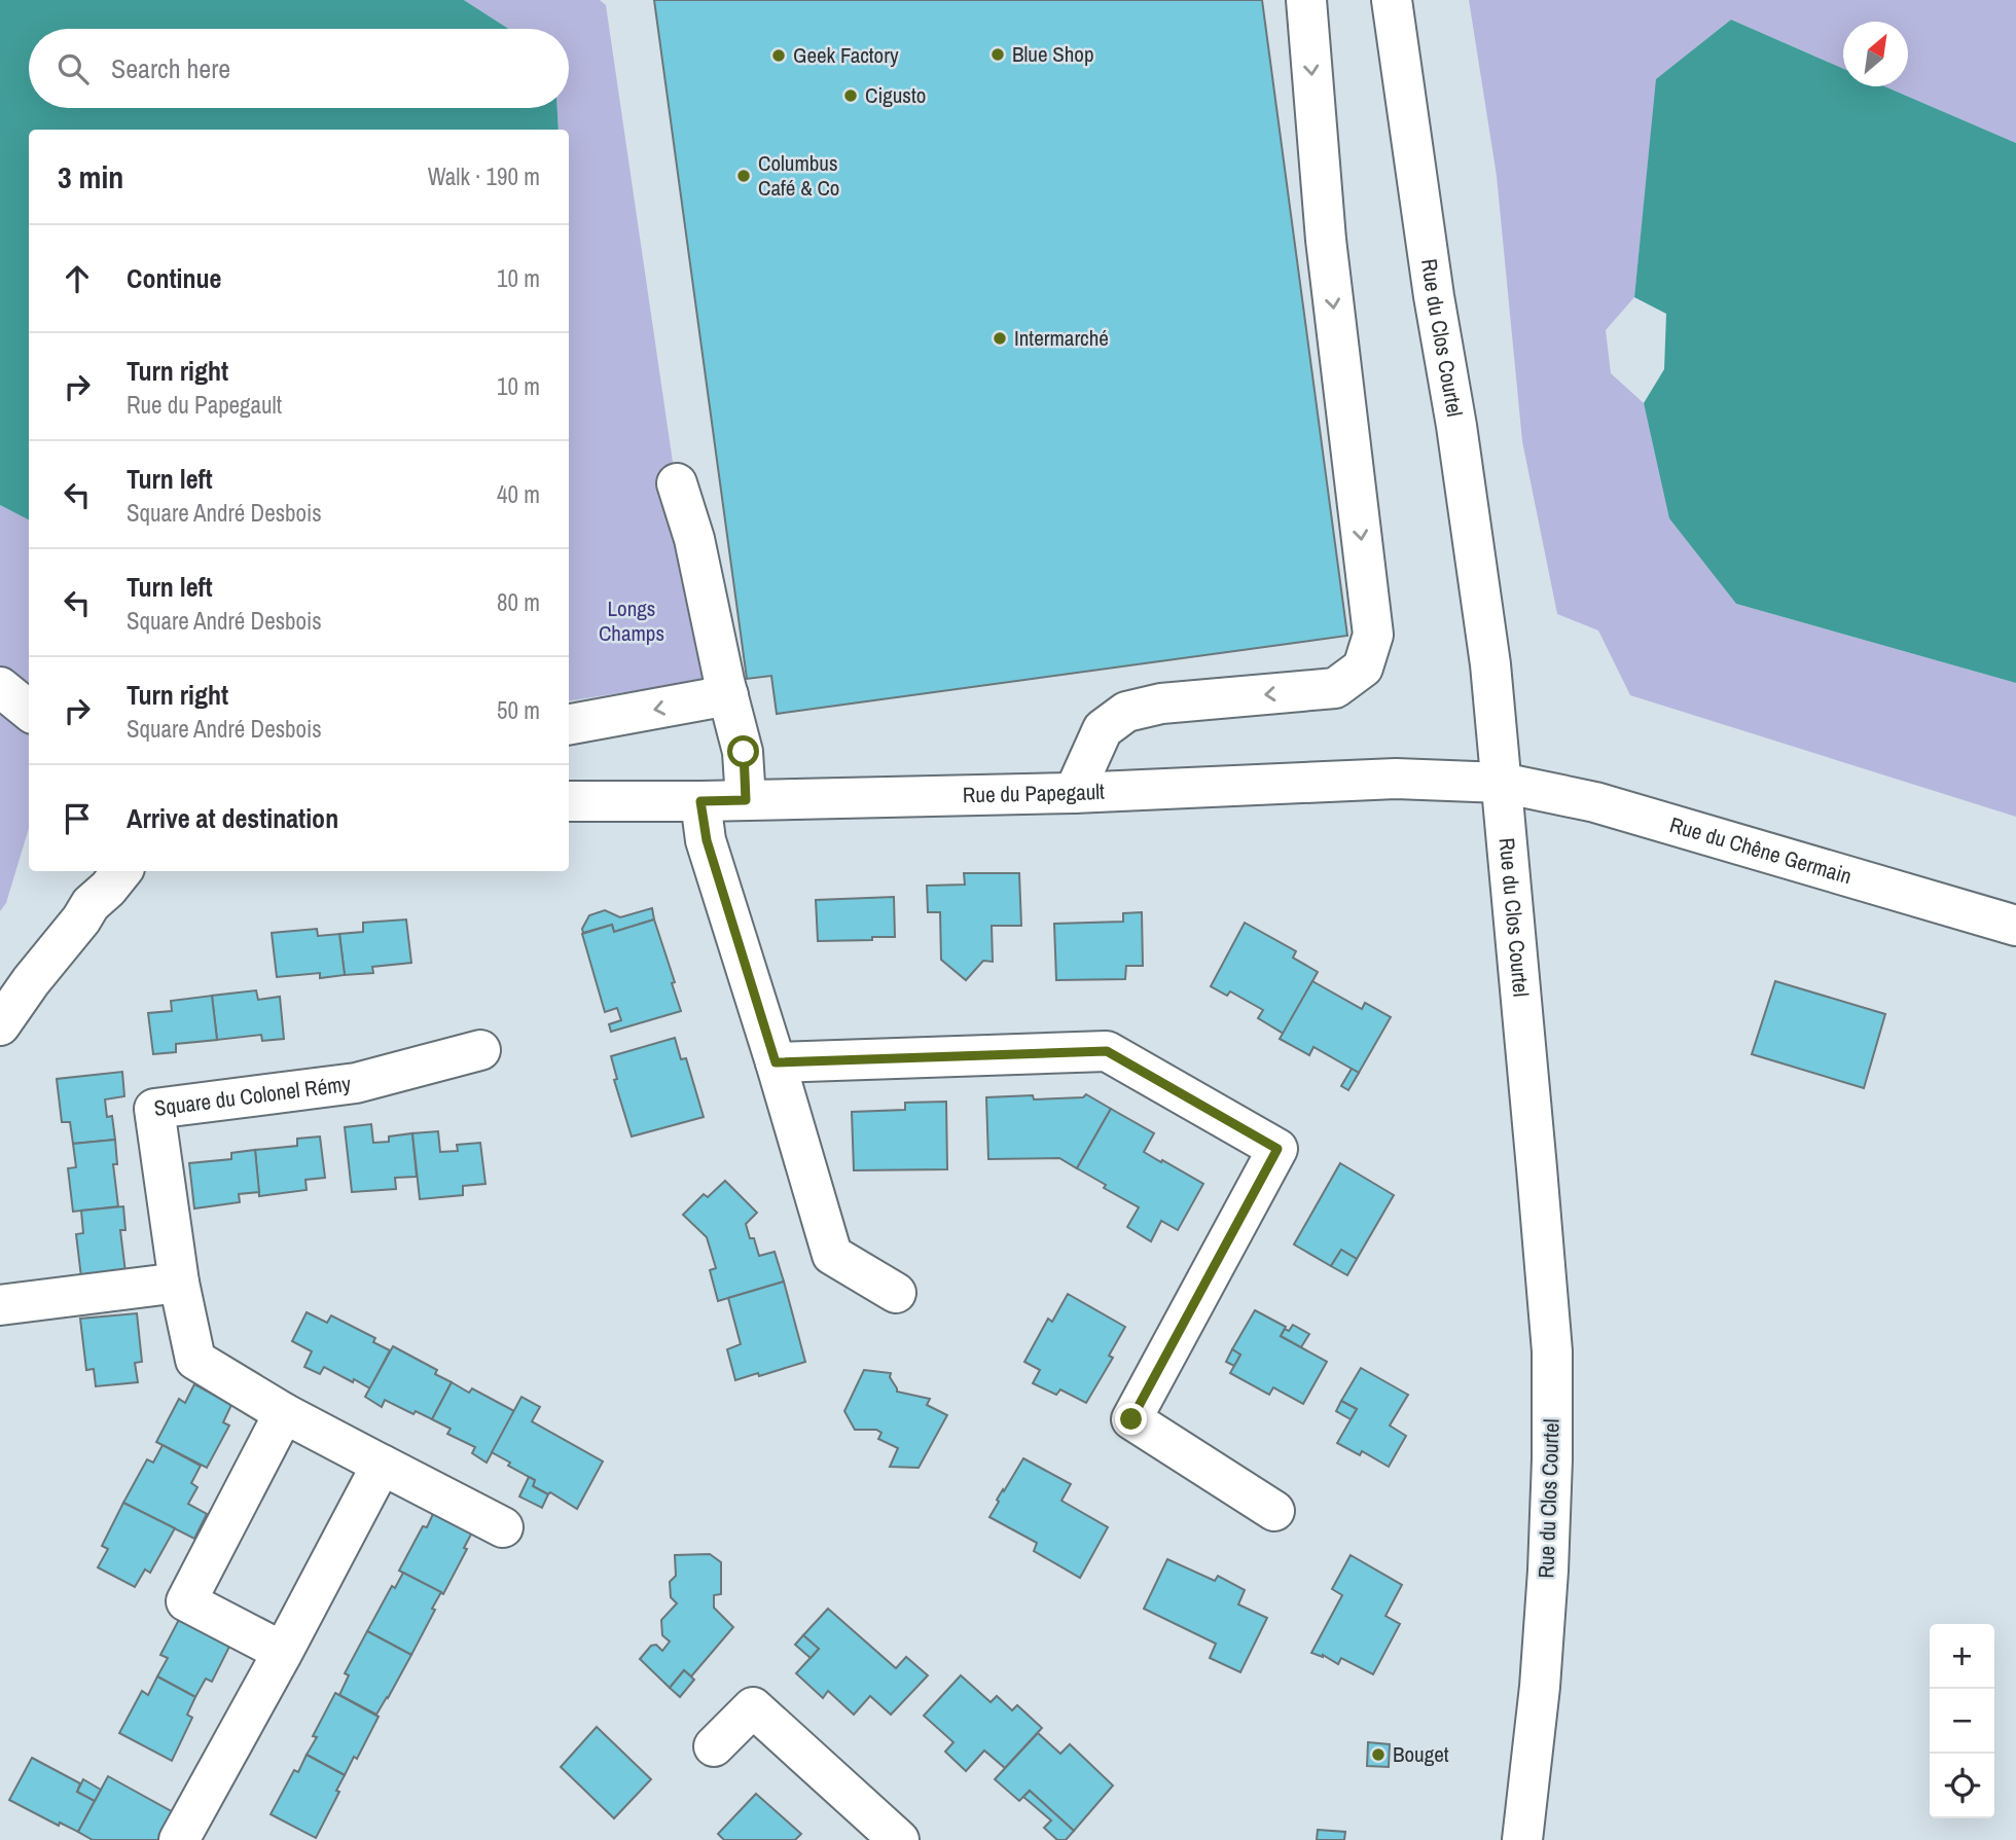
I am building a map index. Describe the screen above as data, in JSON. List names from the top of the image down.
{
  "streets": {
    "street": [
      "Rue du Clos Courtel",
      "Rue du Papegault",
      "Rue du Chêne Germain",
      "Square du Colonel Rémy"
    ]
  },
  "crossings": [
    ["Rue du Clos Courtel", "Rue du Papegault"],
    ["Rue du Clos Courtel", "Rue du Chêne Germain"],
    ["Rue du Papegault", "Rue du Chêne Germain"]
  ],
  "parks": ["Longs Champs"],
  "places": [
    "Blue Shop",
    "Geek Factory",
    "Cigusto",
    "Columbus Café & Co",
    "Intermarché",
    "Bouget"
  ],
  "north": "top right",
  "page": {
    "search": "Search here",
    "heading": ["3 min", "Walk · 190 m"],
    "list": [
      ["Continue", "10 m"],
      ["Turn right", "Rue du Papegault", "10 m"],
      ["Turn left", "Square André Desbois", "40 m"],
      ["Turn left", "Square André Desbois", "80 m"],
      ["Turn right", "Square André Desbois", "50 m"],
      "Arrive at destination"
    ],
    "map_buttons": ["+", "−"]
  }
}
